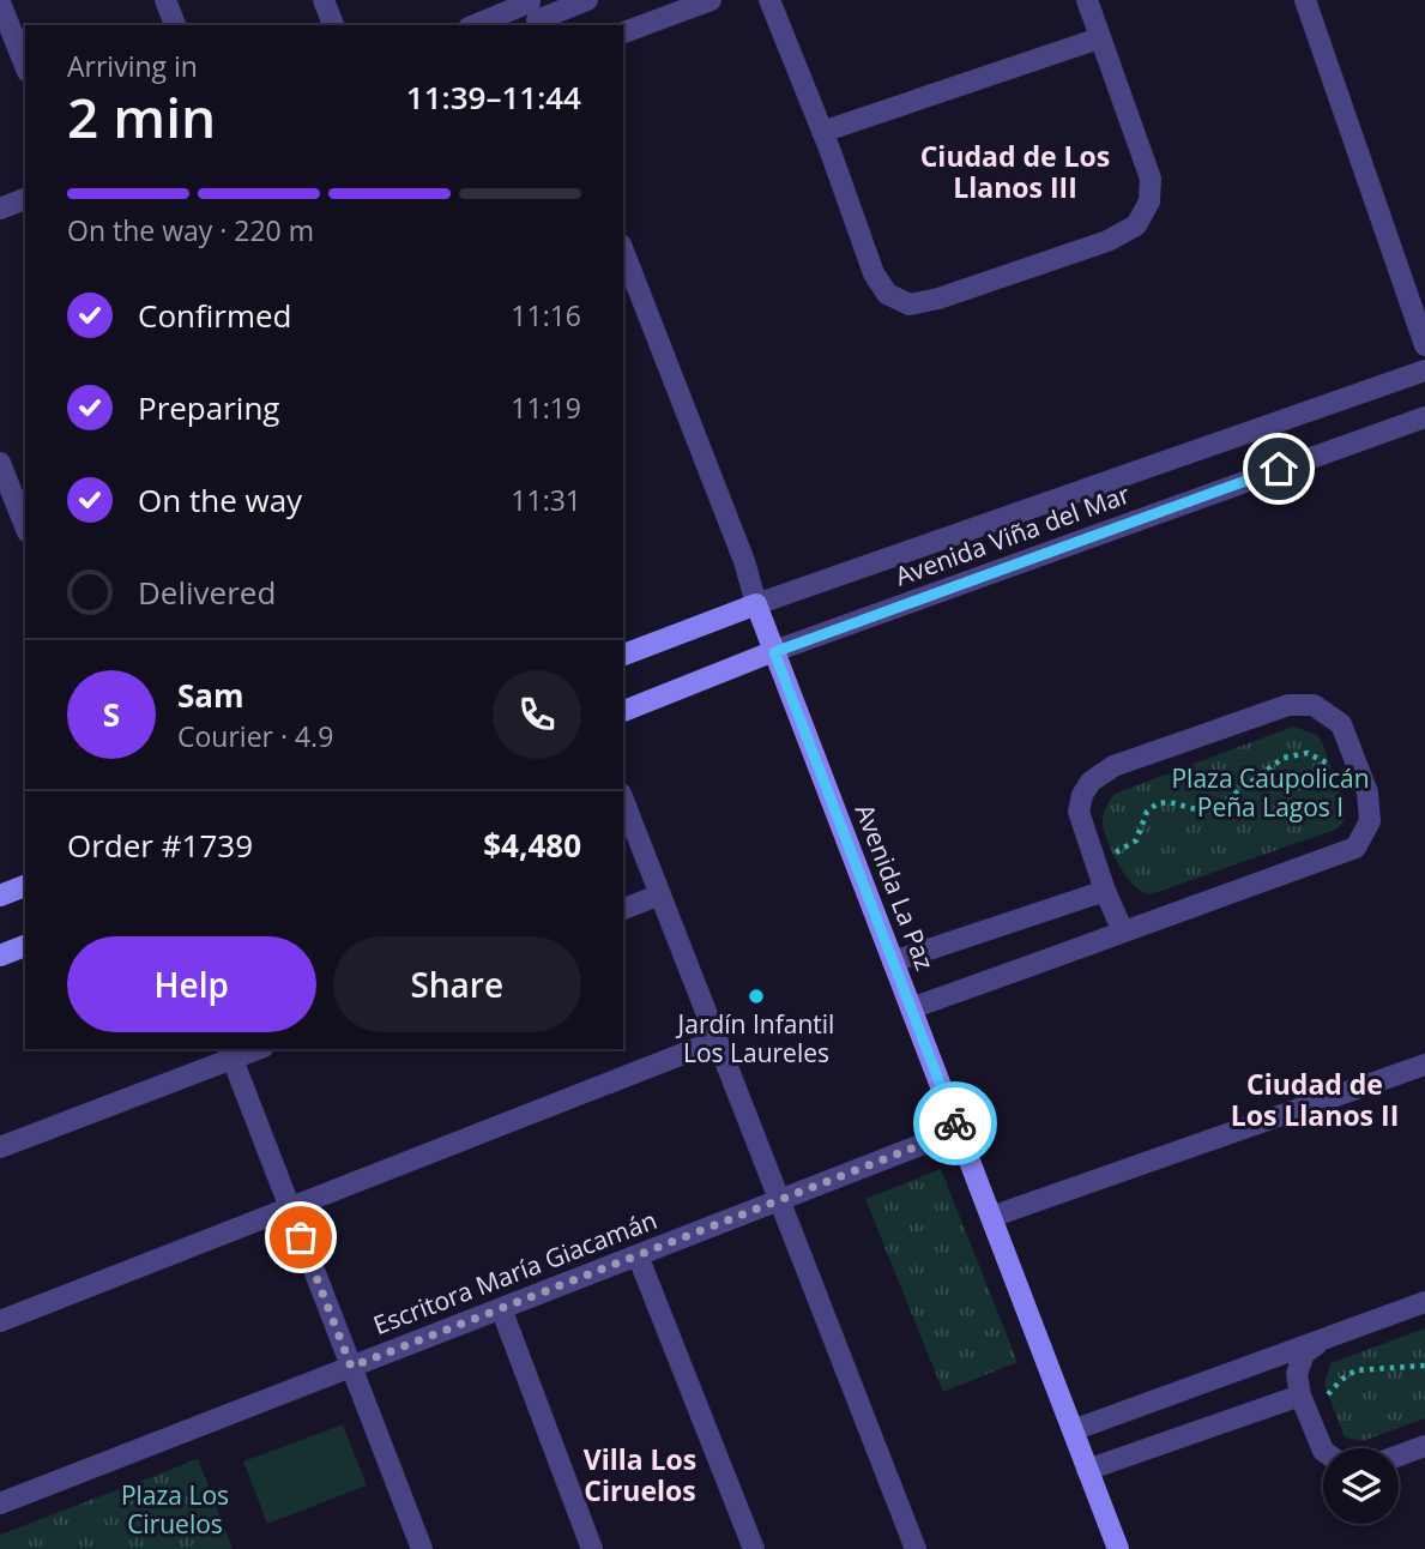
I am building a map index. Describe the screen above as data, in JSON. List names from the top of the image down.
{
  "streets": {
    "street": ["Avenida Viña del Mar", "Avenida La Paz", "Escritora María Giacamán"]
  },
  "crossings": [
    ["Avenida Viña del Mar", "Avenida La Paz"],
    ["Avenida La Paz", "Escritora María Giacamán"]
  ],
  "districts": ["Ciudad de Los Llanos III", "Ciudad de Los Llanos II", "Villa Los Ciruelos"],
  "parks": ["Plaza Caupolicán Peña Lagos I", "Plaza Los Ciruelos"],
  "places": ["Jardín Infantil Los Laureles"],
  "page": {
    "heading": ["2 min", "Arriving in", "11:39–11:44"],
    "panel": [
      "Sam",
      "Courier · 4.9",
      "Order #1739",
      "$4,480"
    ],
    "bar": "On the way · 220 m",
    "list": [
      ["Confirmed", "11:16"],
      ["Preparing", "11:19"],
      ["On the way", "11:31"],
      "Delivered"
    ],
    "round": "S",
    "buttons": ["Help", "Share"]
  }
}
